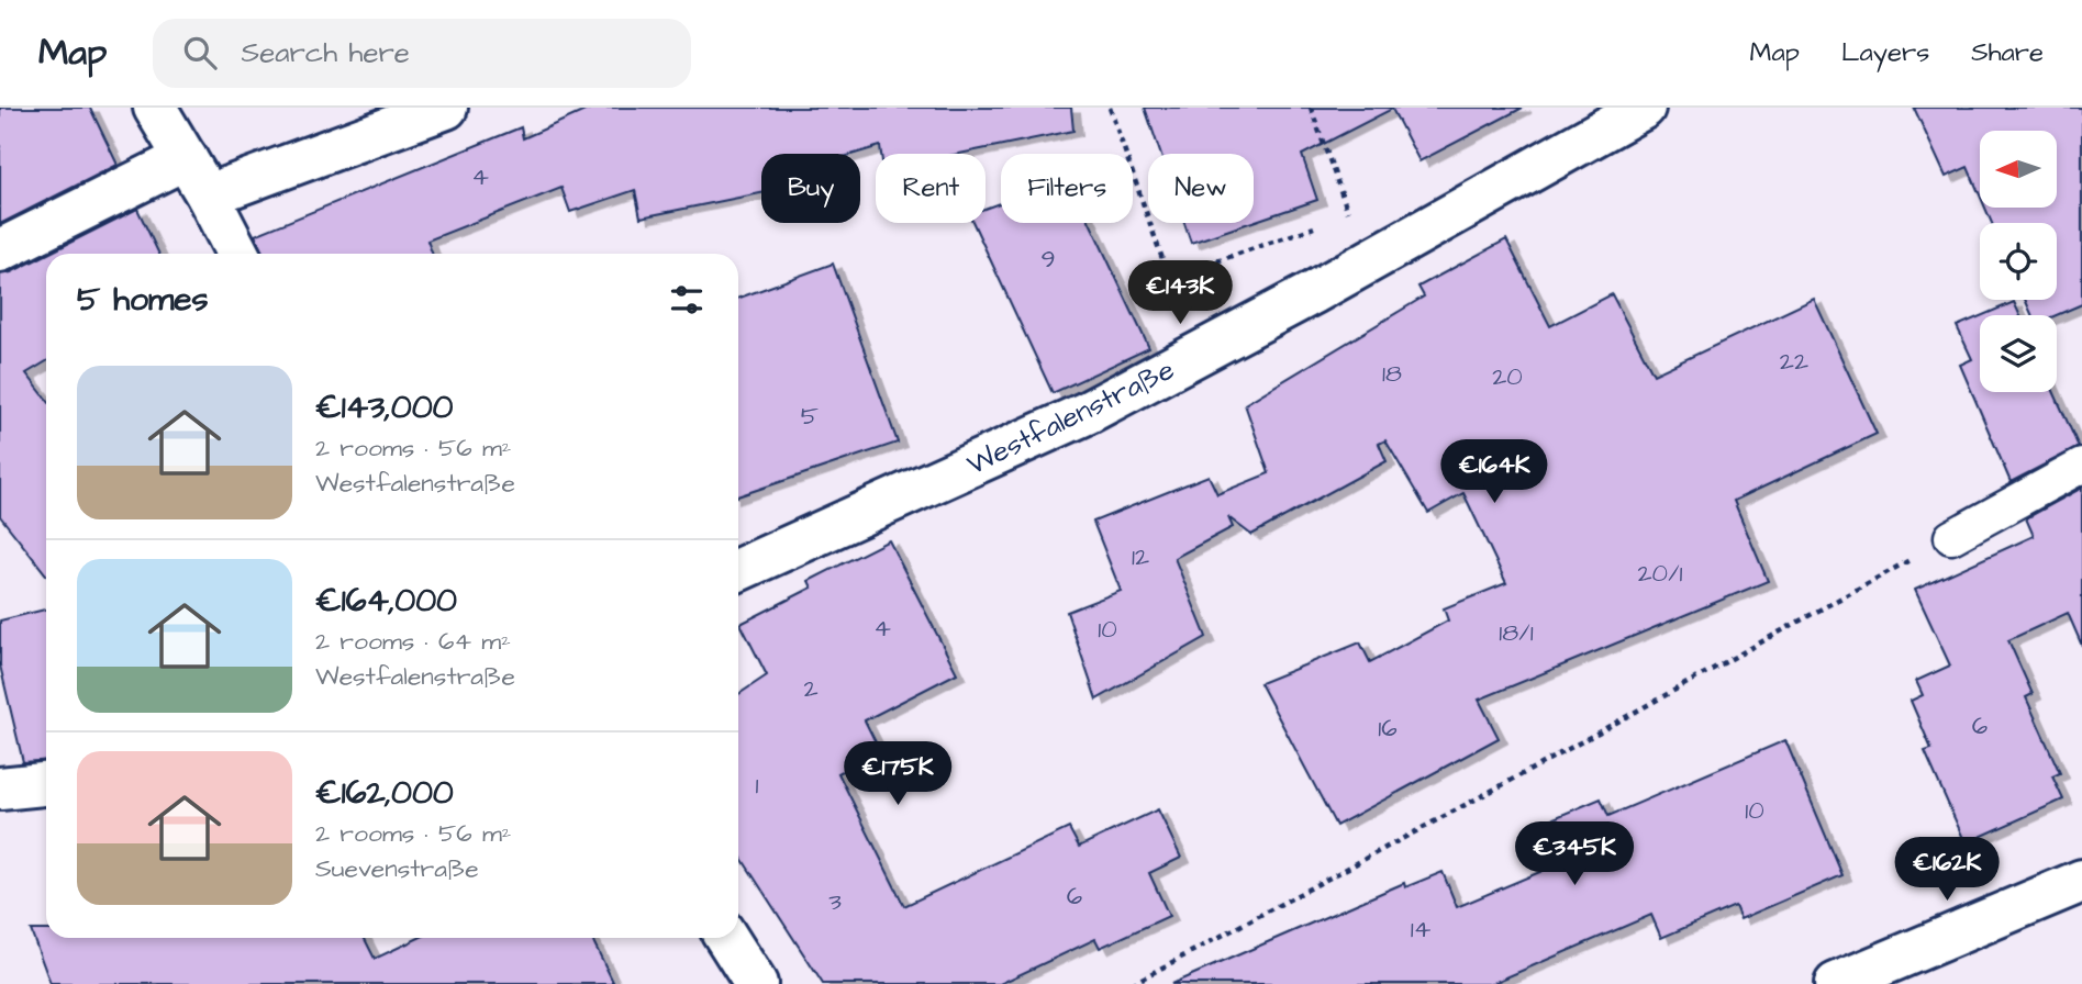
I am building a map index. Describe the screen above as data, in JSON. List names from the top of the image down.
{
  "streets": {
    "main road": ["Westfalenstraße"]
  },
  "house_numbers": [
    "4",
    "9",
    "22",
    "18",
    "20",
    "5",
    "12",
    "20/1",
    "4",
    "10",
    "18/1",
    "2",
    "6",
    "16",
    "1",
    "10",
    "6",
    "3",
    "14"
  ],
  "north": "left",
  "page": {
    "header": "Map",
    "search": "Search here",
    "nav": ["Map", "Layers", "Share"],
    "chip": [
      "Buy",
      "Rent",
      "Filters",
      "New"
    ],
    "heading": "5 homes",
    "price": [
      "€143K",
      "€164K",
      "€175K",
      "€345K",
      "€162K"
    ],
    "list": [
      {
        "name": "€143,000",
        "note": "2 rooms · 56 m² · Westfalenstraße"
      },
      {
        "name": "€164,000",
        "note": "2 rooms · 64 m² · Westfalenstraße"
      },
      {
        "name": "€162,000",
        "note": "2 rooms · 56 m² · Suevenstraße"
      }
    ]
  }
}
